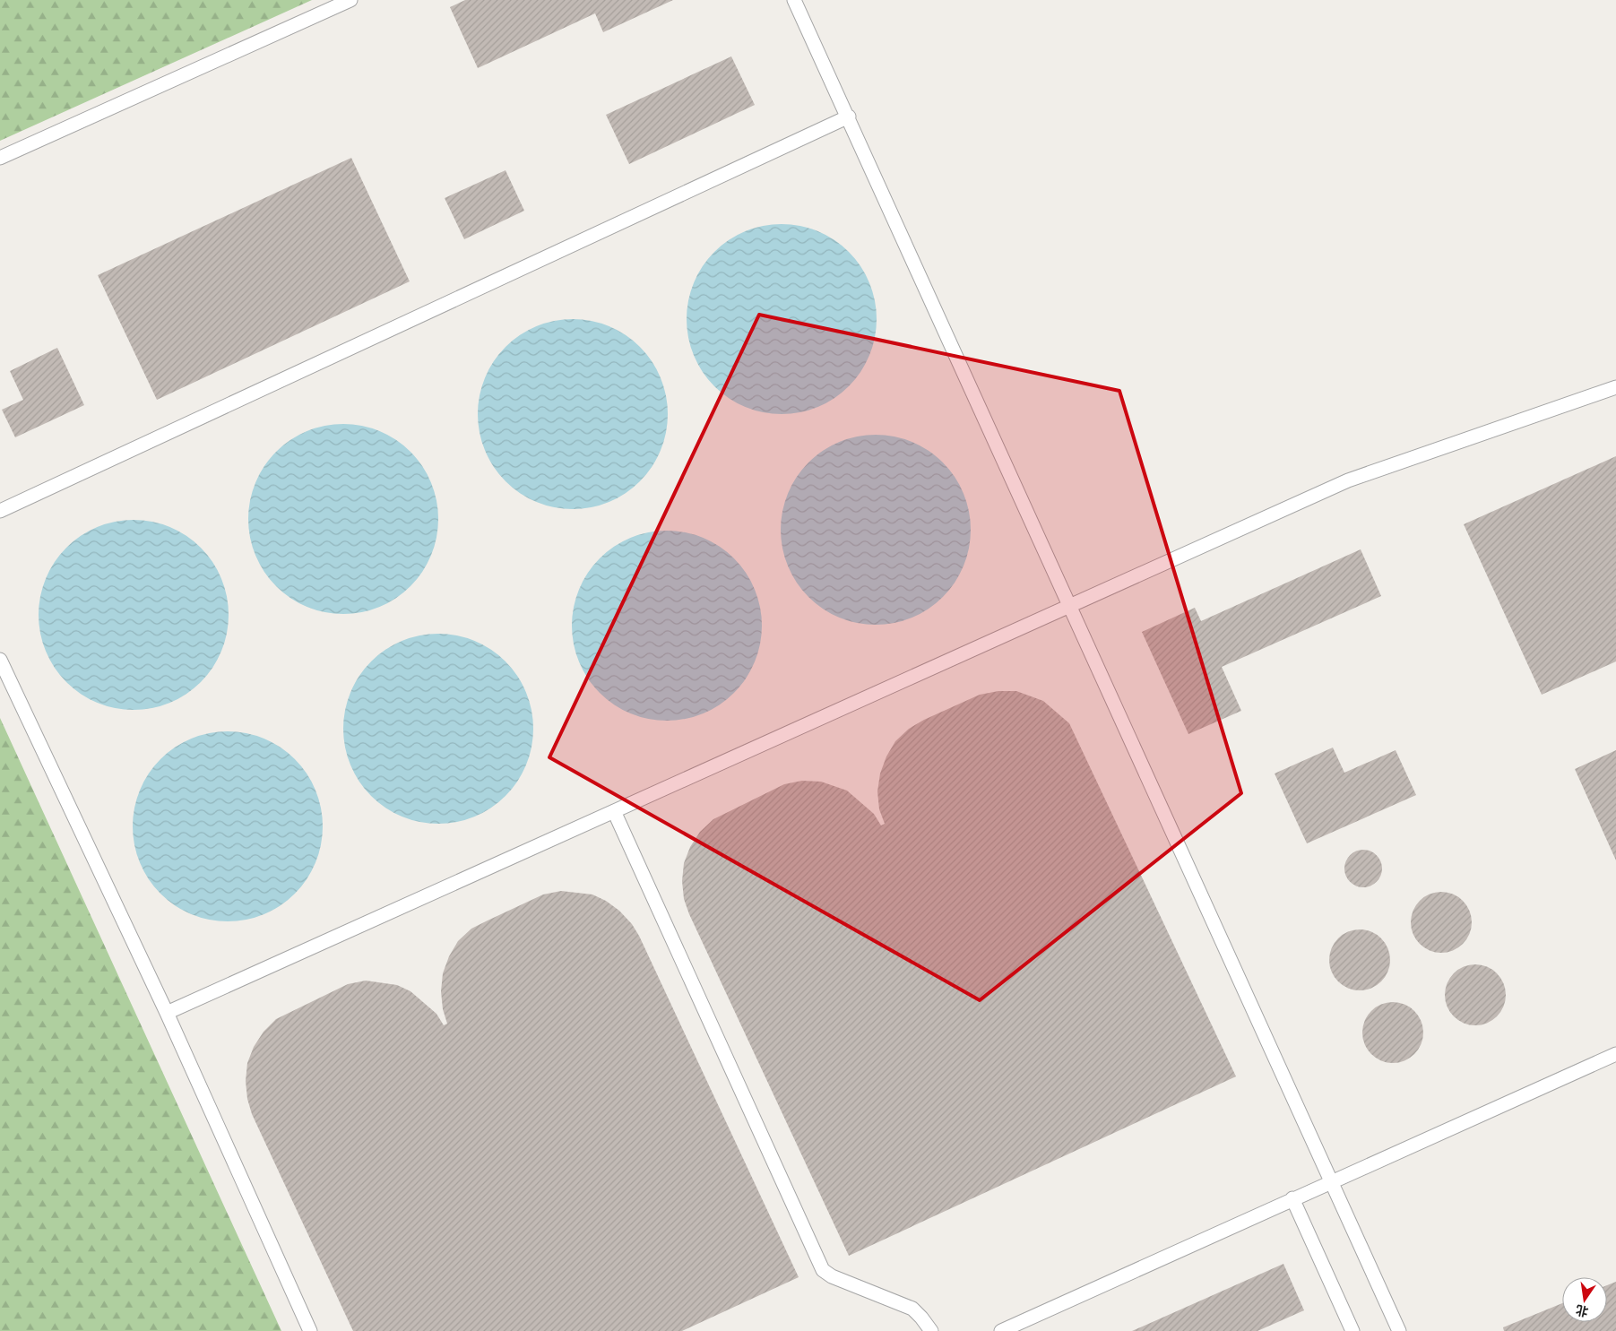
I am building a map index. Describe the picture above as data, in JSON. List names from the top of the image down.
{
  "north": "bottom"
}
